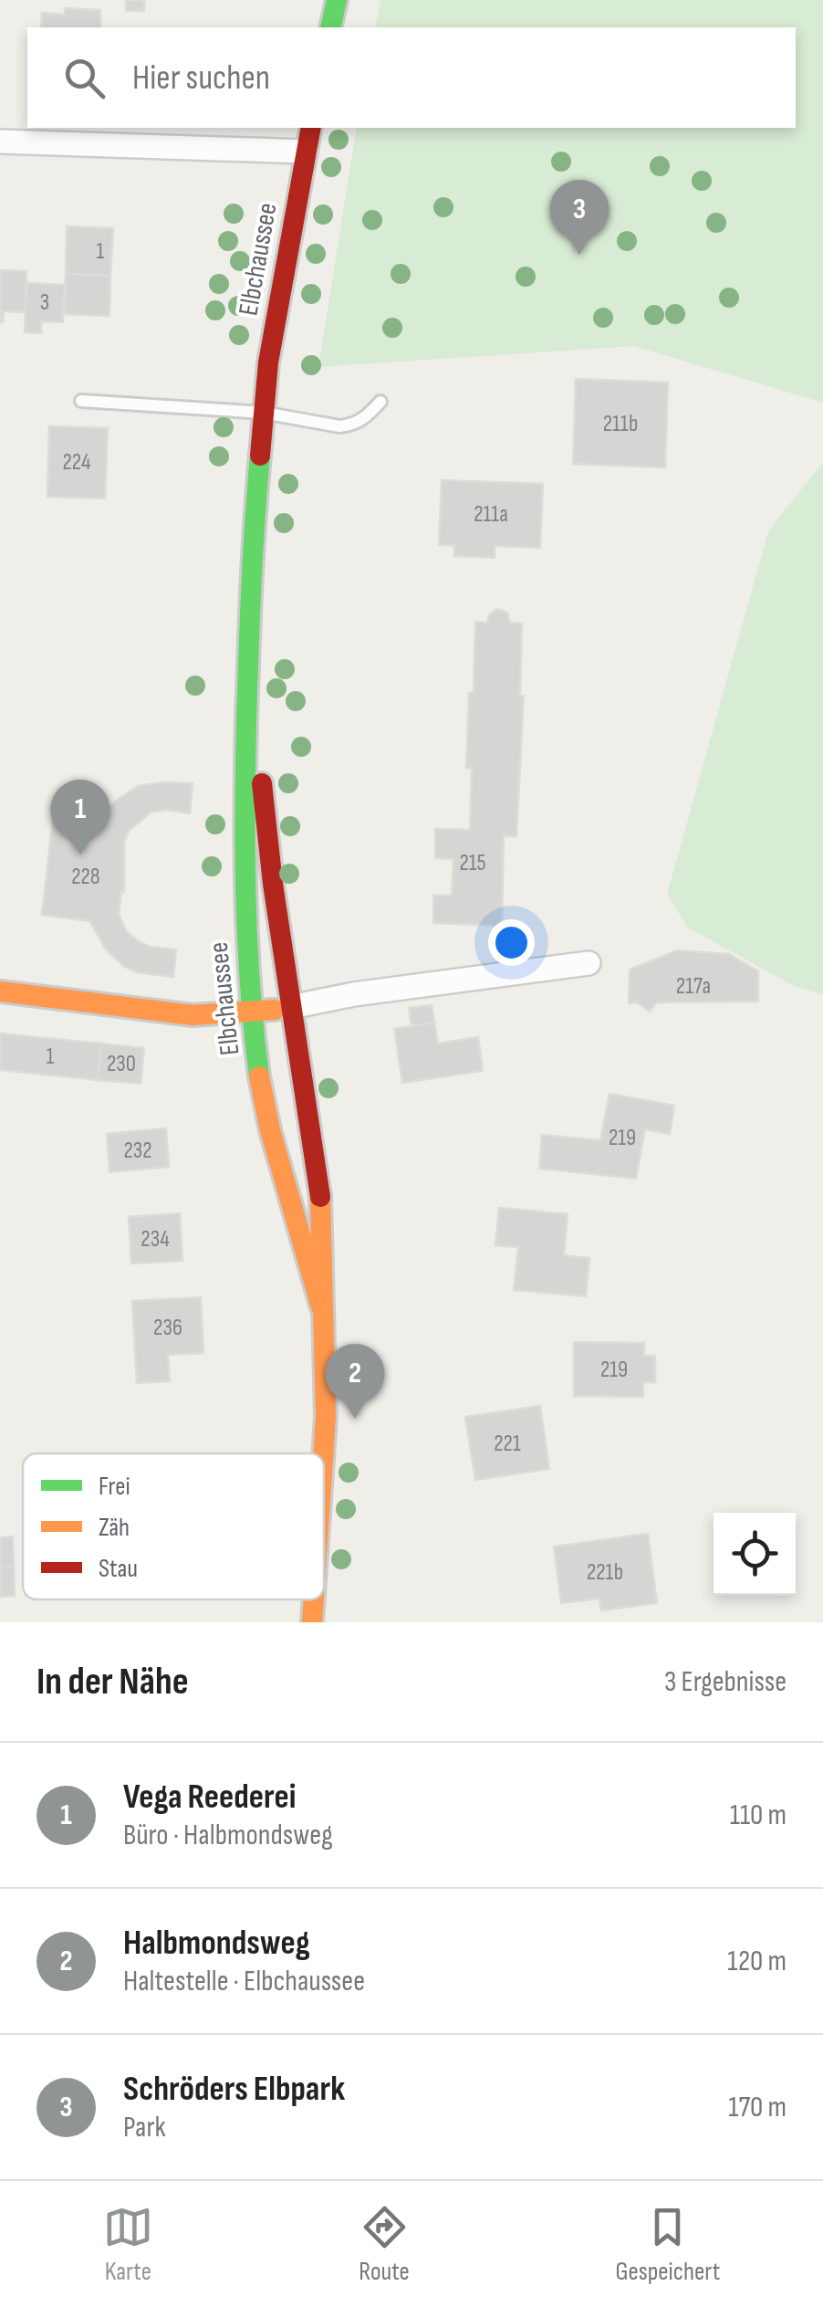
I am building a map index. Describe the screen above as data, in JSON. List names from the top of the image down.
{
  "streets": {
    "main road": ["Elbchaussee"]
  },
  "house_numbers": [
    "1",
    "3",
    "211b",
    "224",
    "211a",
    "215",
    "228",
    "217a",
    "1",
    "230",
    "219",
    "232",
    "234",
    "236",
    "219",
    "221",
    "221b"
  ],
  "legend": ["Frei", "Zäh", "Stau"],
  "page": {
    "search": "Hier suchen",
    "pins": ["3", "1", "2"],
    "heading": ["In der Nähe", "3 Ergebnisse"],
    "list": [
      {
        "mark": "1",
        "name": "Vega Reederei",
        "note": "Büro · Halbmondsweg",
        "value": "110 m"
      },
      {
        "mark": "2",
        "name": "Halbmondsweg",
        "note": "Haltestelle · Elbchaussee",
        "value": "120 m"
      },
      {
        "mark": "3",
        "name": "Schröders Elbpark",
        "note": "Park",
        "value": "170 m"
      }
    ],
    "nav": ["Karte", "Route", "Gespeichert"]
  }
}
